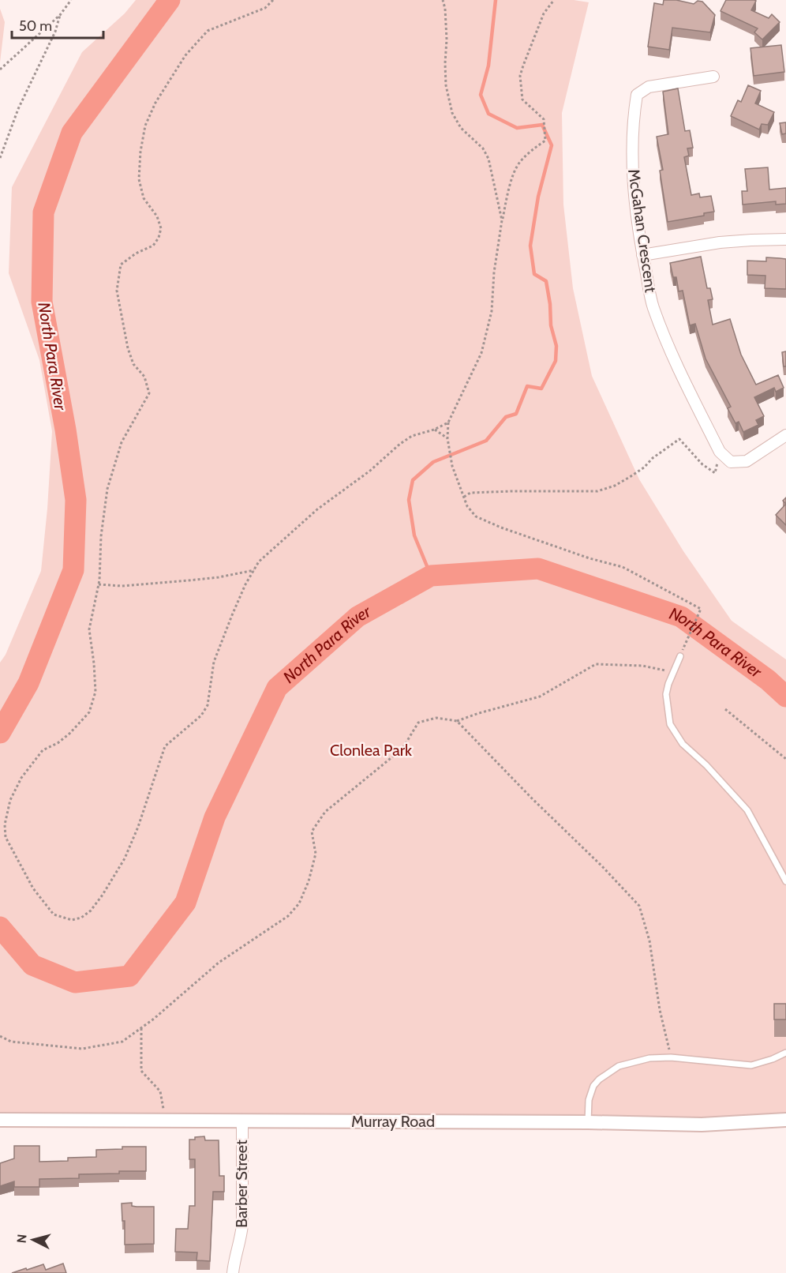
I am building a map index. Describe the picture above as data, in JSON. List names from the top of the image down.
{
  "streets": {
    "street": ["McGahan Crescent", "Murray Road", "Barber Street"]
  },
  "crossings": [
    ["Murray Road", "Barber Street"]
  ],
  "water": ["North Para River"],
  "parks": ["Clonlea Park"],
  "scale_bar": "50 m",
  "north": "left"
}
